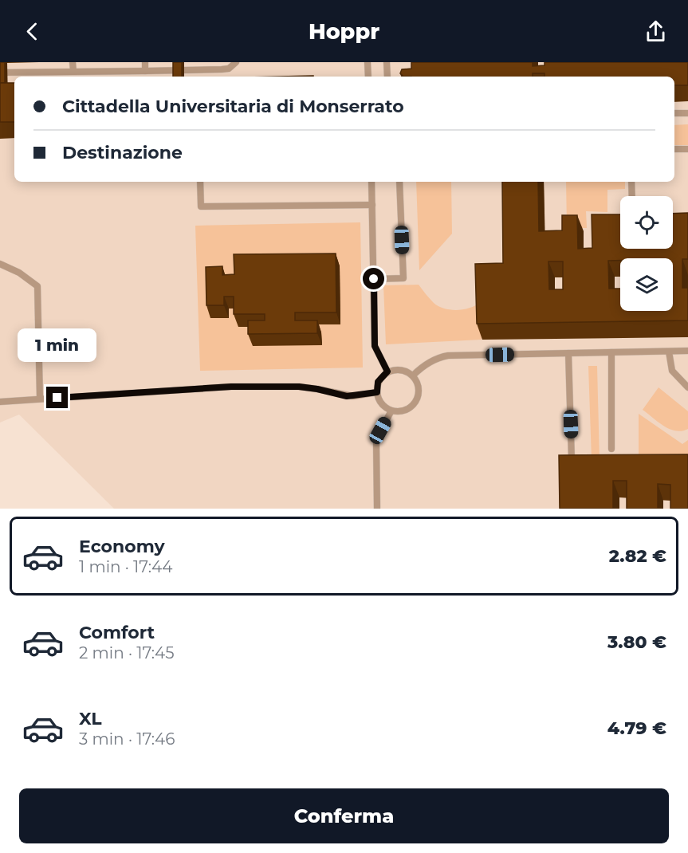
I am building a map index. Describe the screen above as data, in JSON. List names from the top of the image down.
{
  "page": {
    "header": "Hoppr",
    "banner": ["Cittadella Universitaria di Monserrato", "Destinazione"],
    "bubble": "1 min",
    "list": [
      {
        "name": "Economy",
        "note": "1 min · 17:44",
        "value": "2.82 €"
      },
      {
        "name": "Comfort",
        "note": "2 min · 17:45",
        "value": "3.80 €"
      },
      {
        "name": "XL",
        "note": "3 min · 17:46",
        "value": "4.79 €"
      }
    ],
    "buttons": "Conferma"
  }
}
